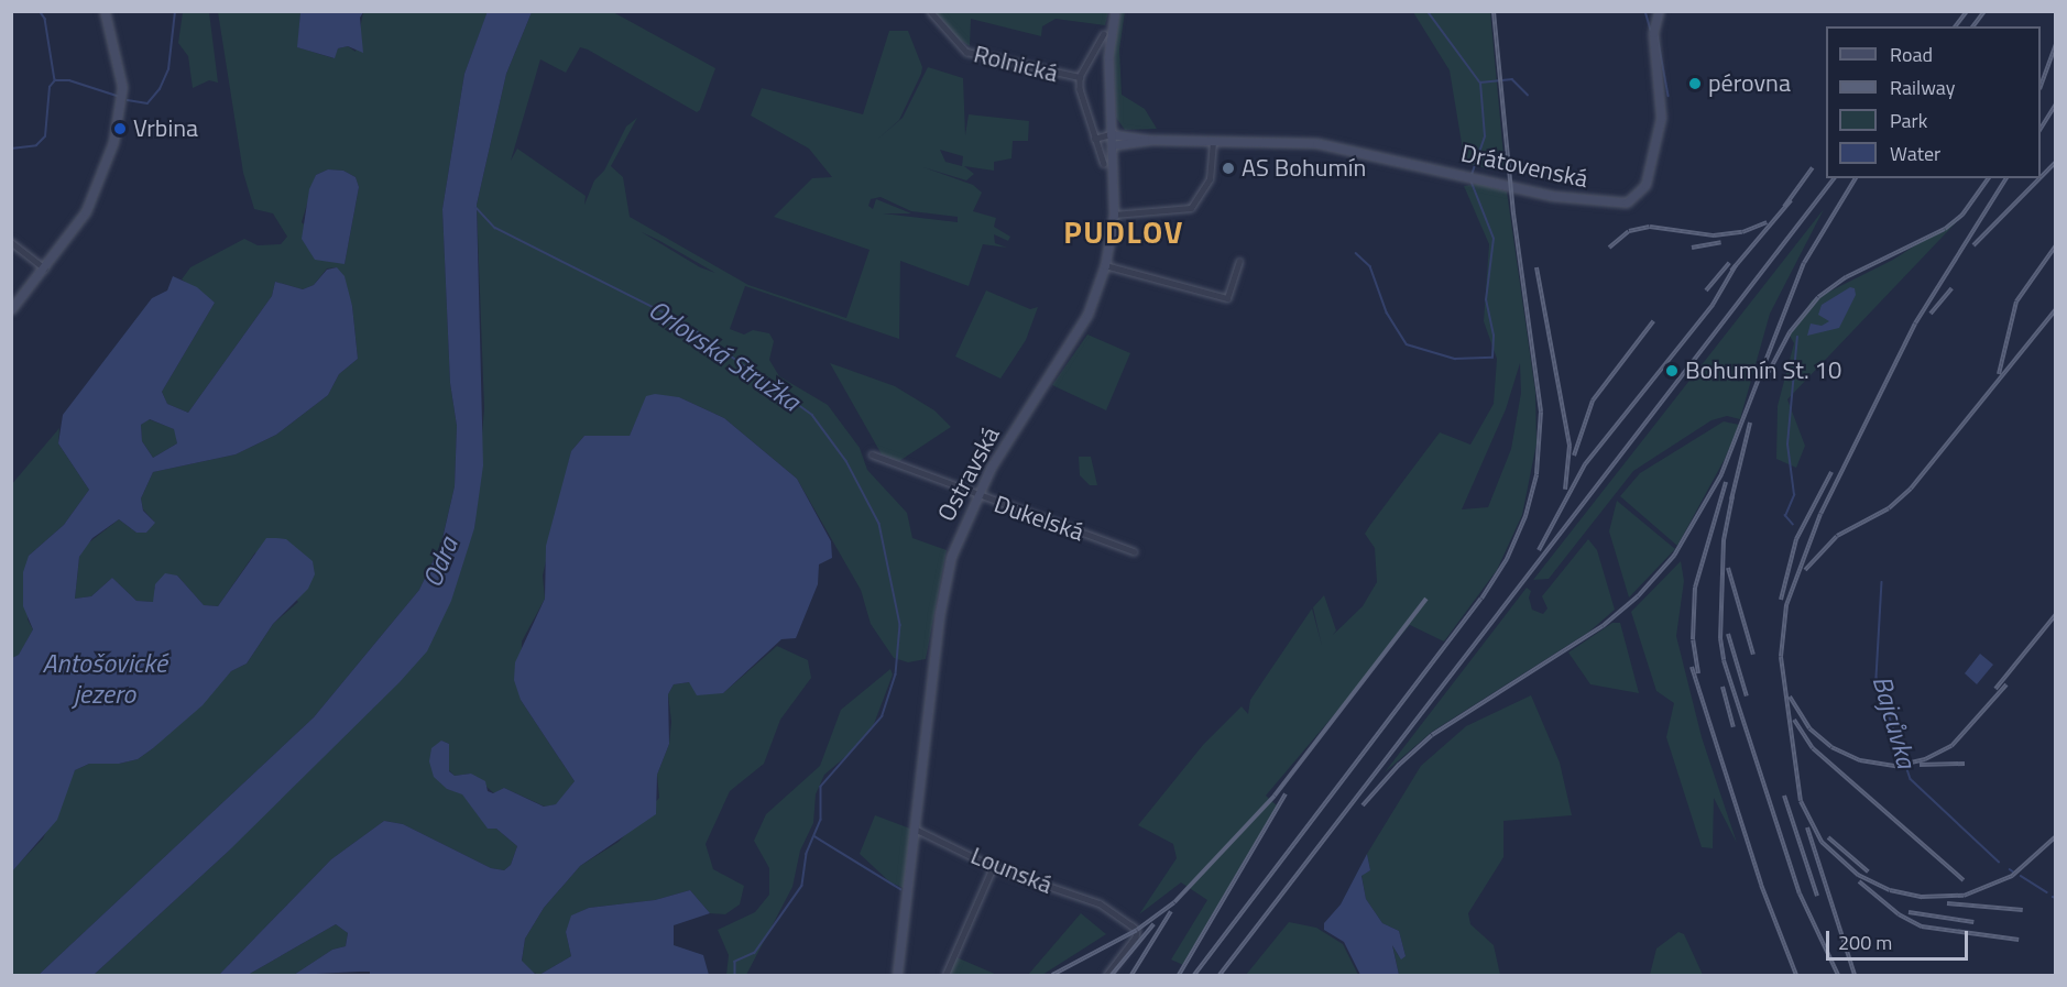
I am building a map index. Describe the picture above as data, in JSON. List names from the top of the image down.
{
  "streets": {
    "street": [
      "Rolnická",
      "Drátovenská",
      "Ostravská",
      "Dukelská",
      "Lounská"
    ]
  },
  "crossings": [
    ["Drátovenská", "Ostravská"],
    ["Ostravská", "Dukelská"],
    ["Ostravská", "Lounská"]
  ],
  "districts": ["PUDLOV"],
  "water": [
    "Orlovská Stružka",
    "Odra",
    "Antošovické jezero",
    "Bajcůvka"
  ],
  "places": [
    "pérovna",
    "Vrbina",
    "AS Bohumín",
    "Bohumín St. 10"
  ],
  "legend": [
    "Road",
    "Railway",
    "Park",
    "Water"
  ],
  "scale_bar": "200 m"
}
